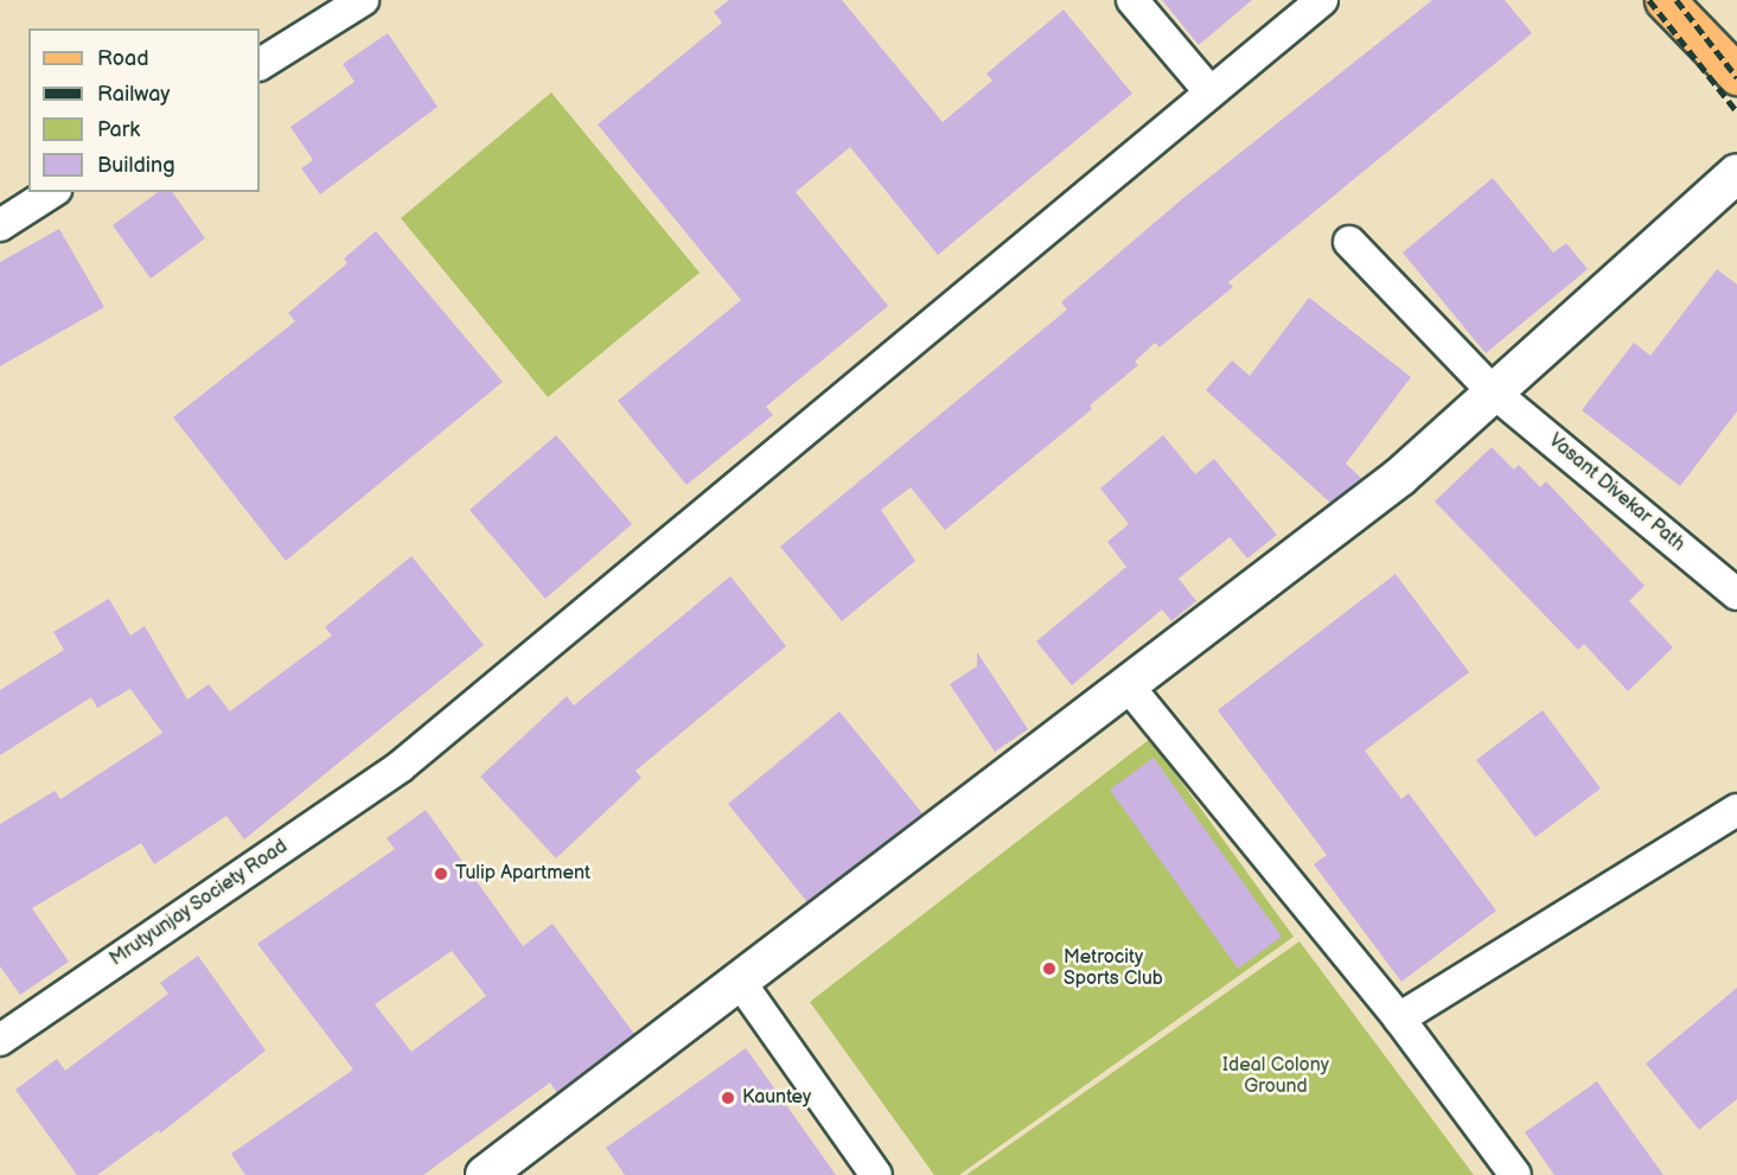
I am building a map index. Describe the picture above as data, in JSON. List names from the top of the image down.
{
  "streets": {
    "street": ["Vasant Divekar Path", "Mrutyunjay Society Road"]
  },
  "parks": ["Ideal Colony Ground"],
  "places": ["Tulip Apartment", "Metrocity Sports Club", "Kauntey"],
  "legend": [
    "Road",
    "Railway",
    "Park",
    "Building"
  ]
}
